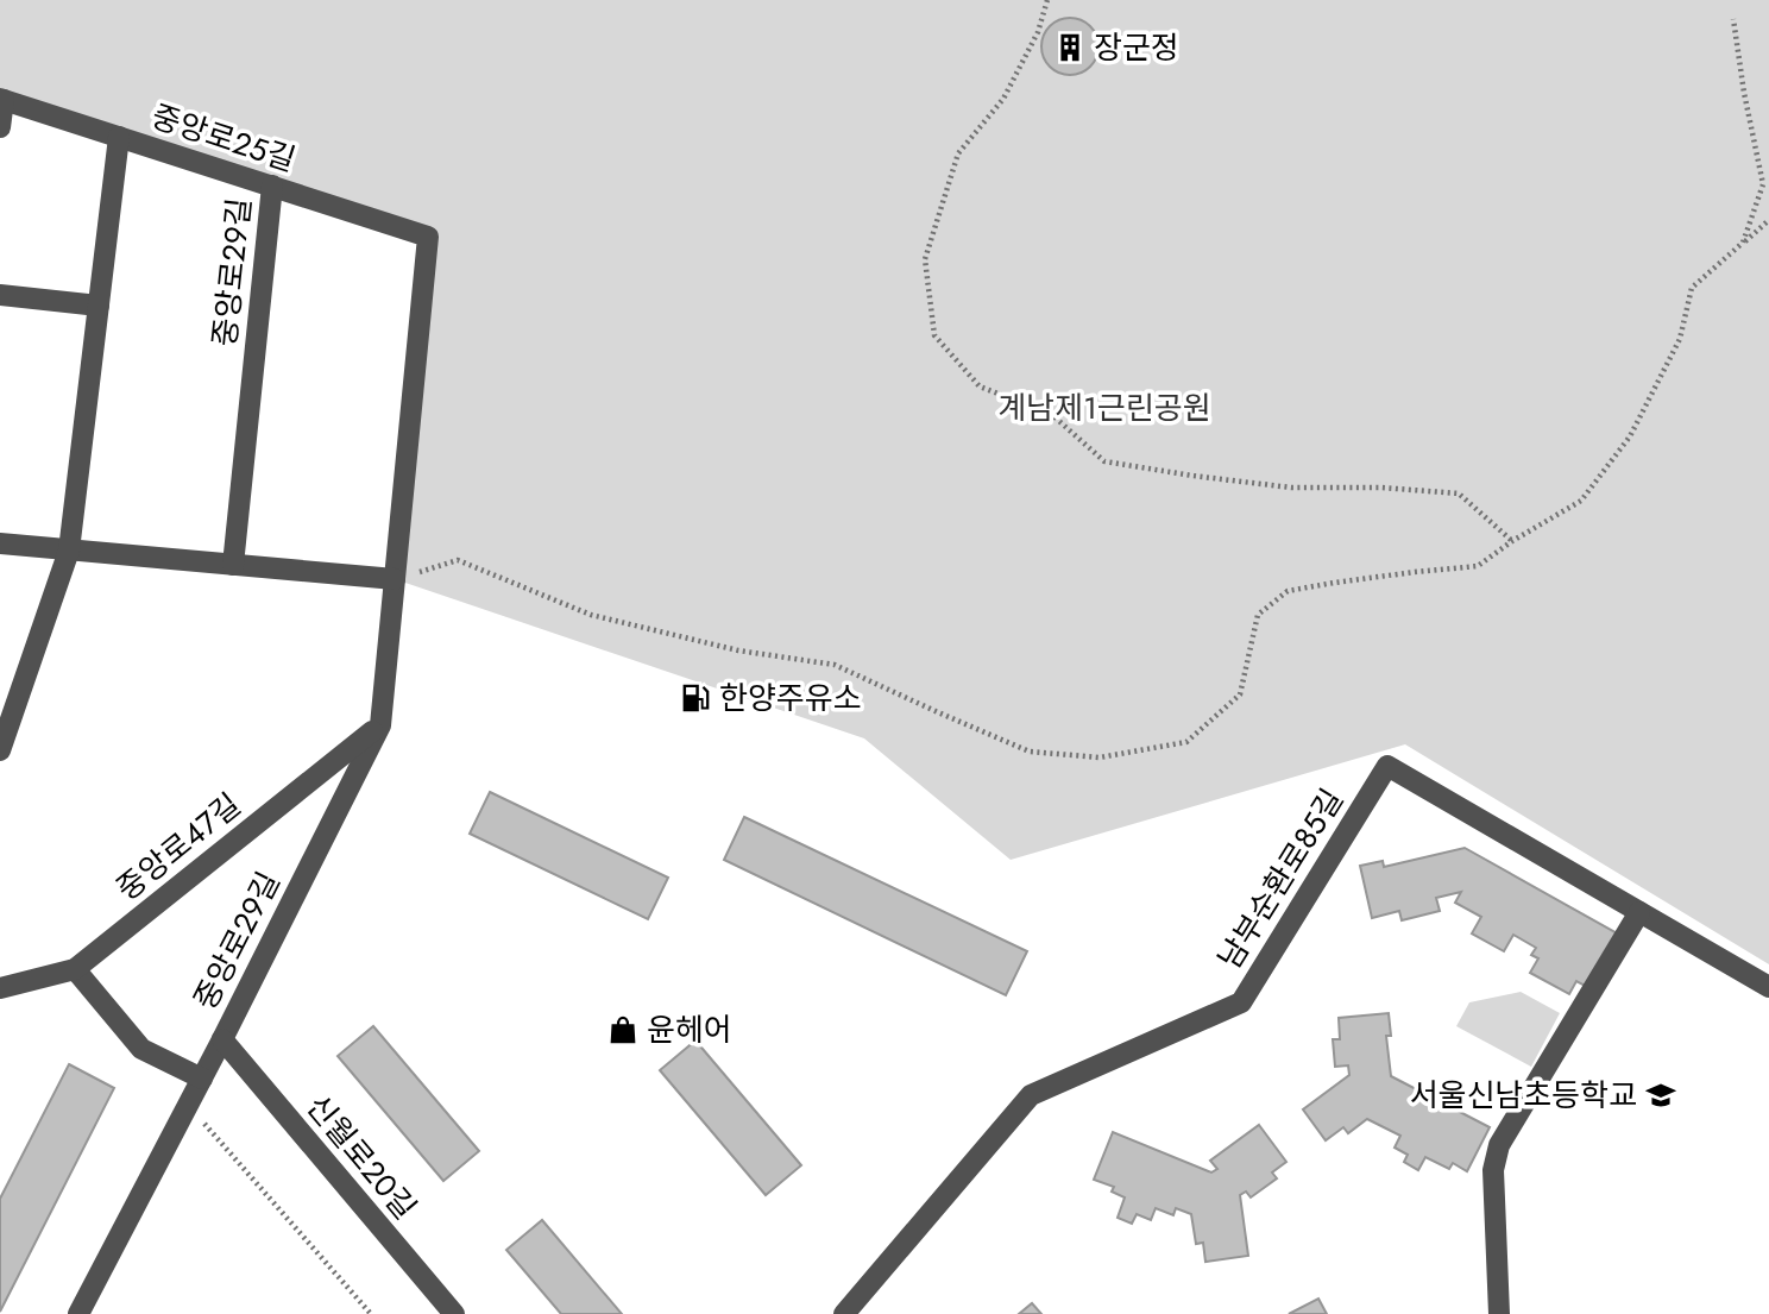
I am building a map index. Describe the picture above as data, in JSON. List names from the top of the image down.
{
  "streets": {
    "street": [
      "중앙로25길",
      "중앙로29길",
      "중앙로47길",
      "남부순환로85길",
      "신월로20길"
    ]
  },
  "crossings": [
    ["중앙로25길", "중앙로29길"],
    ["중앙로29길", "중앙로47길"],
    ["중앙로29길", "신월로20길"]
  ],
  "parks": ["계남제1근린공원"],
  "places": {
    "building": ["장군정"],
    "fuel station": ["한양주유소"],
    "shop": ["윤헤어"],
    "school or university": ["서울신남초등학교"]
  }
}
